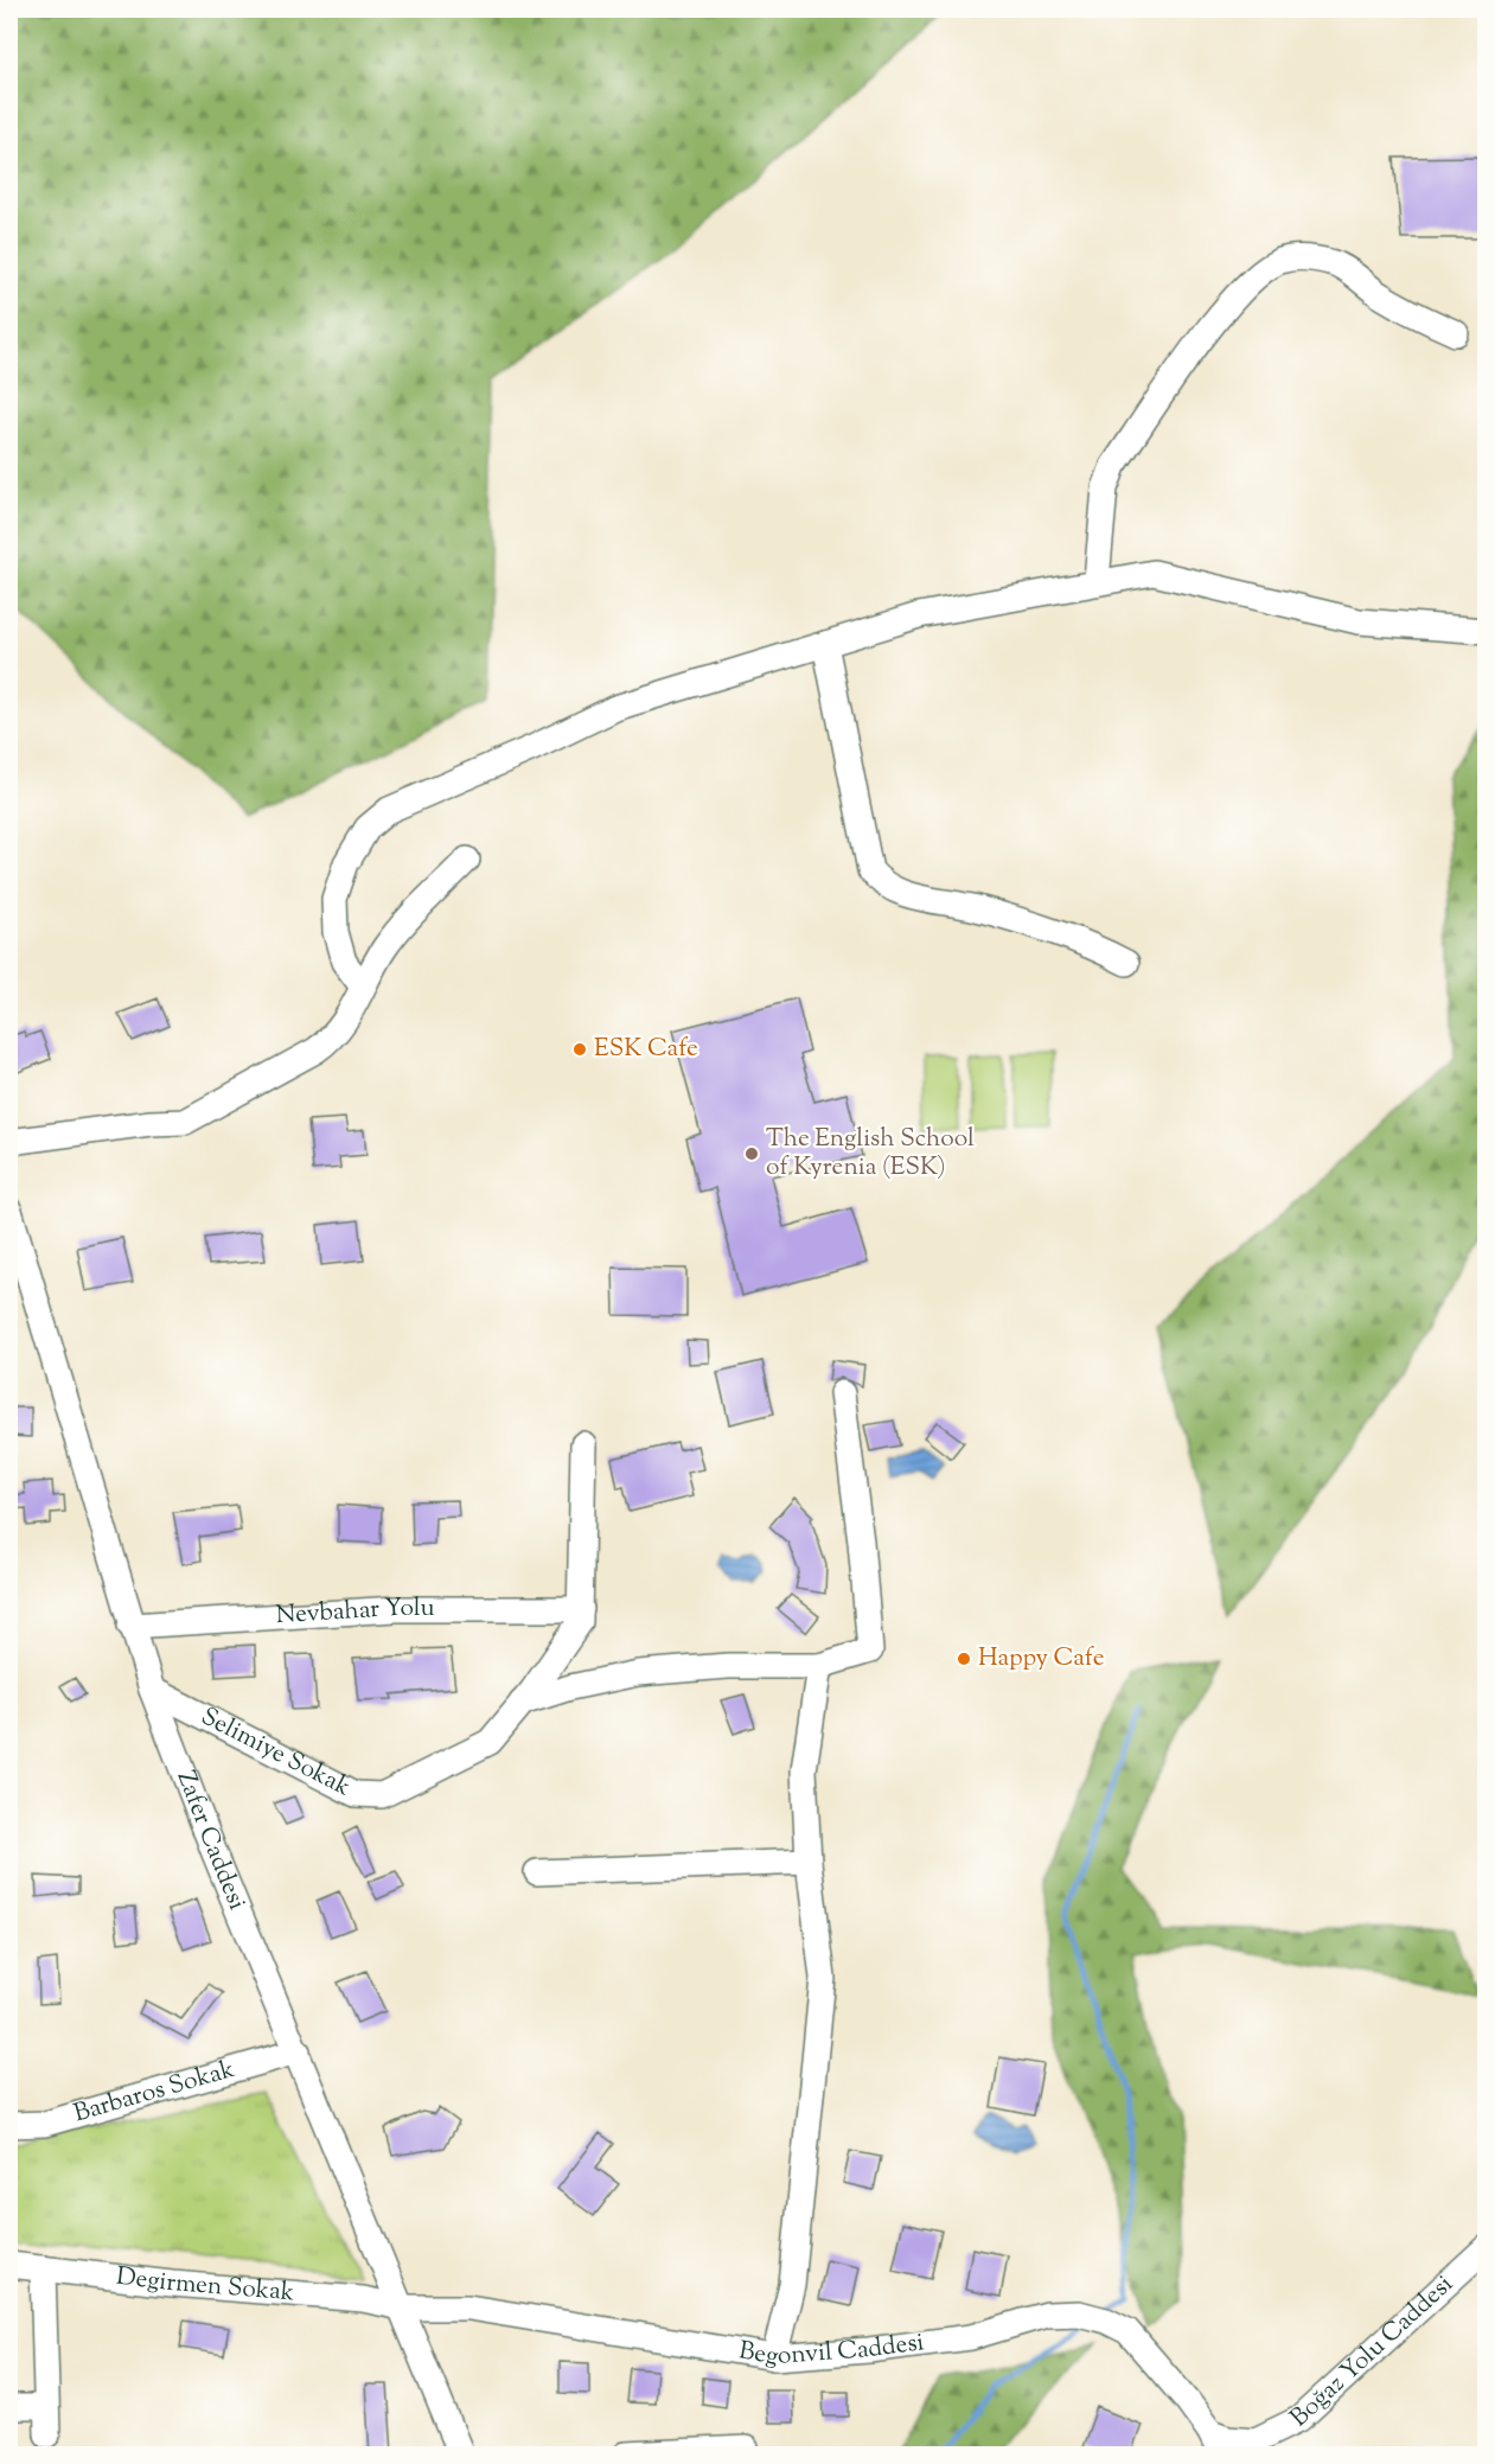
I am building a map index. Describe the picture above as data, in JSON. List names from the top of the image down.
{
  "streets": {
    "street": [
      "Nevbahar Yolu",
      "Selimiye Sokak",
      "Zafer Caddesi",
      "Barbaros Sokak",
      "Degirmen Sokak",
      "Begonvil Caddesi",
      "Boğaz Yolu Caddesi"
    ]
  },
  "crossings": [
    ["Nevbahar Yolu", "Selimiye Sokak"],
    ["Nevbahar Yolu", "Zafer Caddesi"],
    ["Selimiye Sokak", "Zafer Caddesi"],
    ["Zafer Caddesi", "Barbaros Sokak"],
    ["Zafer Caddesi", "Degirmen Sokak"],
    ["Zafer Caddesi", "Begonvil Caddesi"],
    ["Degirmen Sokak", "Begonvil Caddesi"],
    ["Begonvil Caddesi", "Boğaz Yolu Caddesi"]
  ],
  "places": ["ESK Cafe", "The English School of Kyrenia (ESK)", "Happy Cafe"]
}
